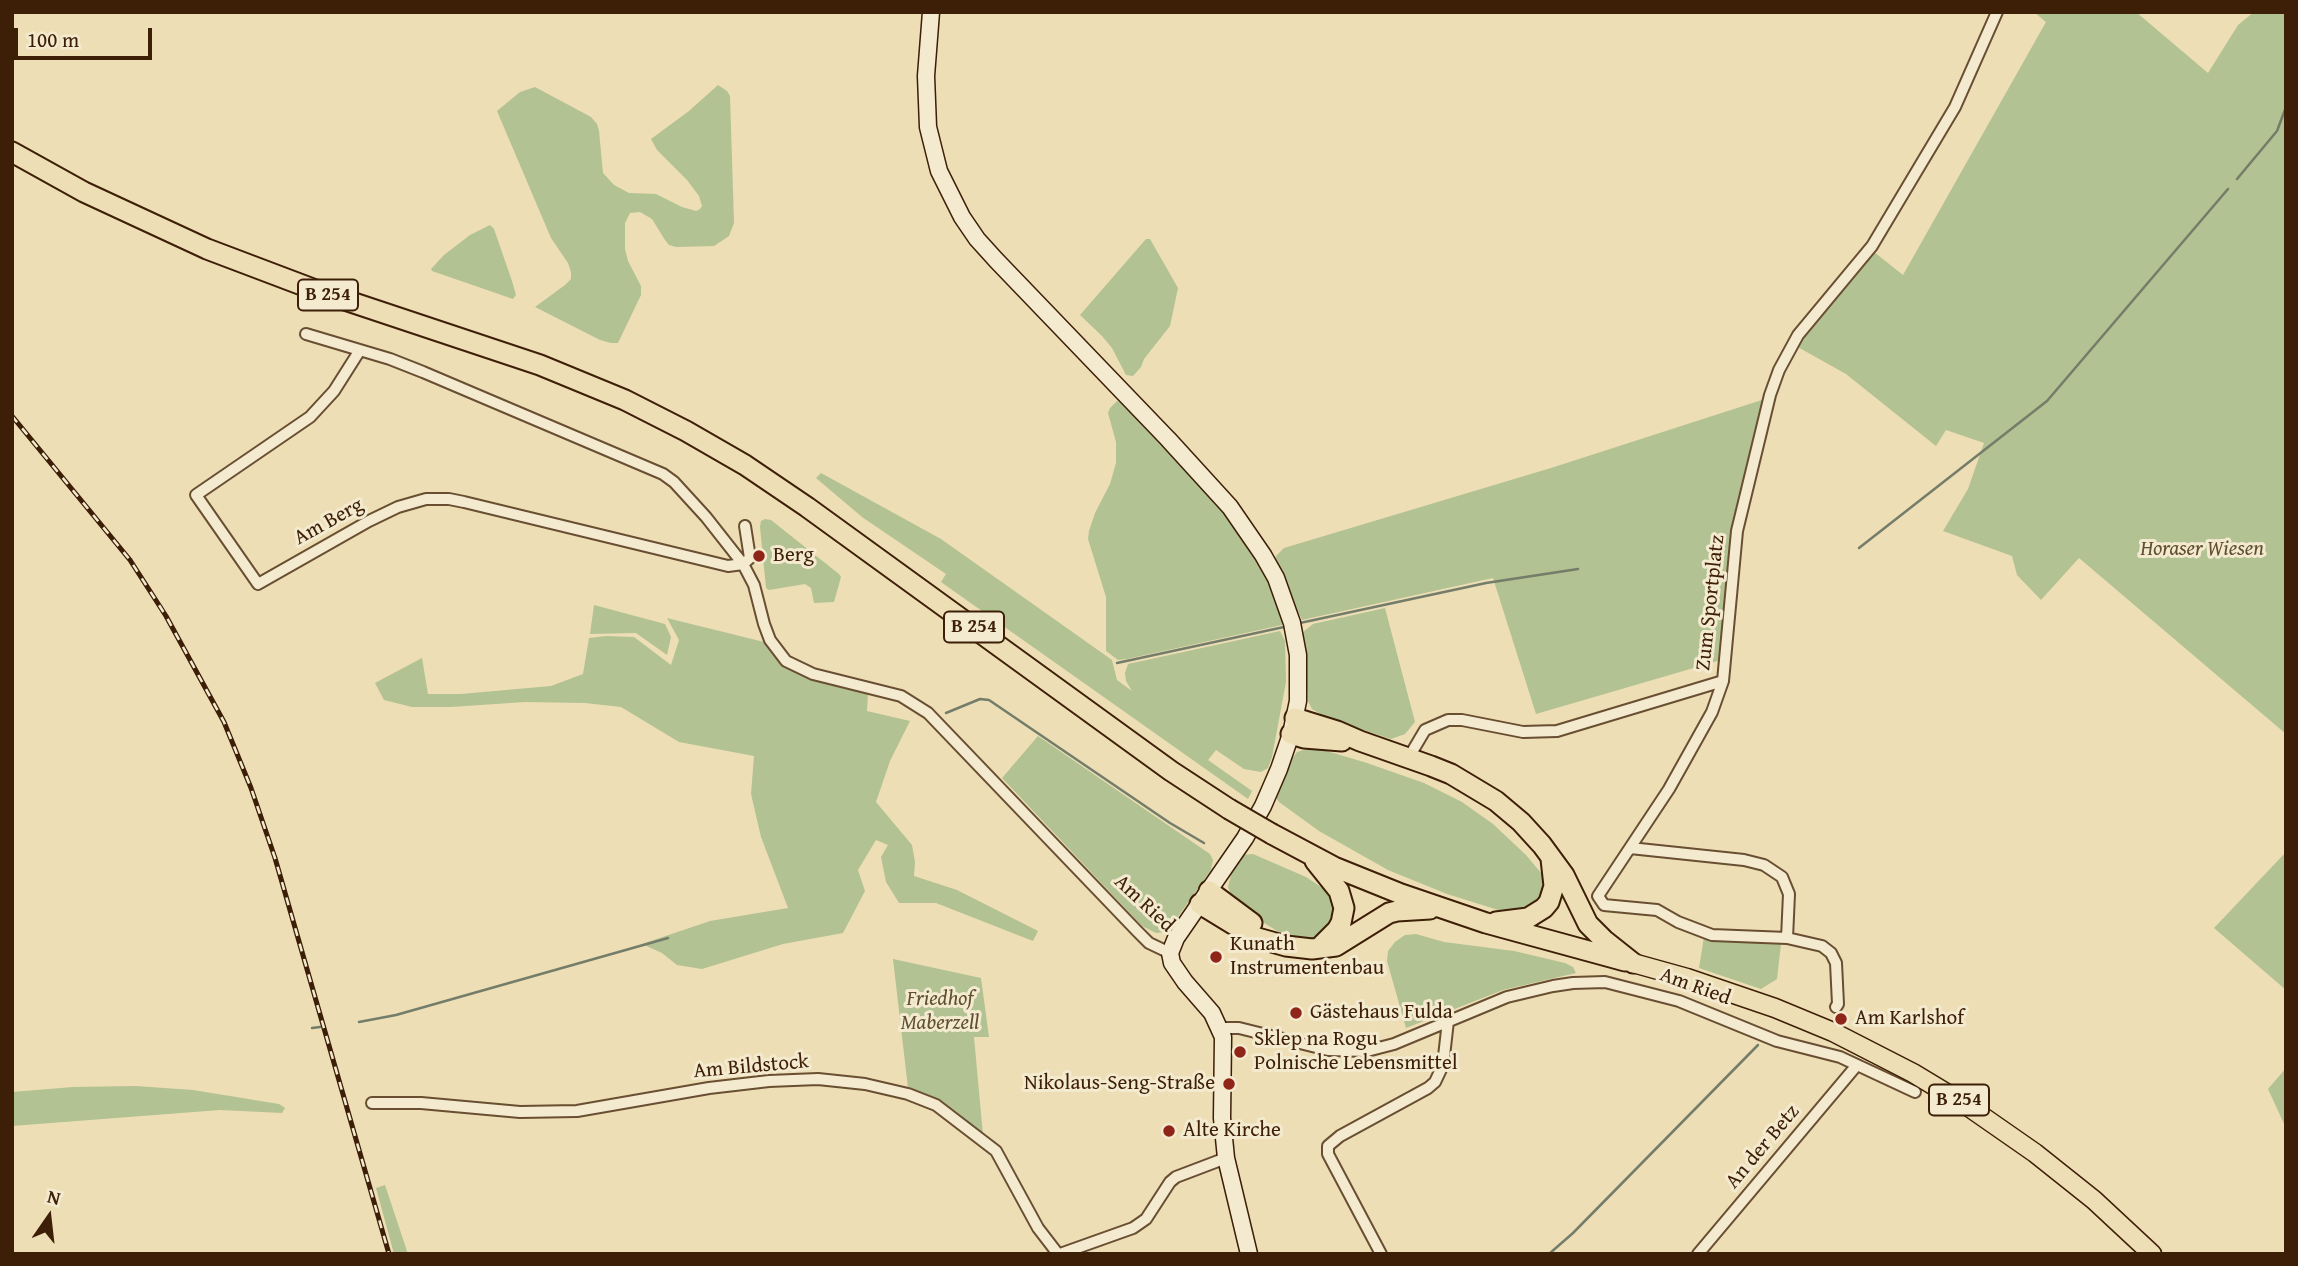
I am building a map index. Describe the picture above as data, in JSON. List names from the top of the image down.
{
  "streets": {
    "highway": ["B 254"],
    "street": [
      "Am Berg",
      "Zum Sportplatz",
      "Am Ried",
      "Am Bildstock",
      "An der Betz"
    ]
  },
  "crossings": [
    ["Am Berg", "Am Ried"],
    ["Am Ried", "An der Betz"]
  ],
  "parks": ["Horaser Wiesen", "Friedhof Maberzell"],
  "places": [
    "Berg",
    "Kunath Instrumentenbau",
    "Gästehaus Fulda",
    "Am Karlshof",
    "Sklep na Rogu Polnische Lebensmittel",
    "Nikolaus-Seng-Straße",
    "Alte Kirche"
  ],
  "scale_bar": "100 m",
  "north": "top"
}
